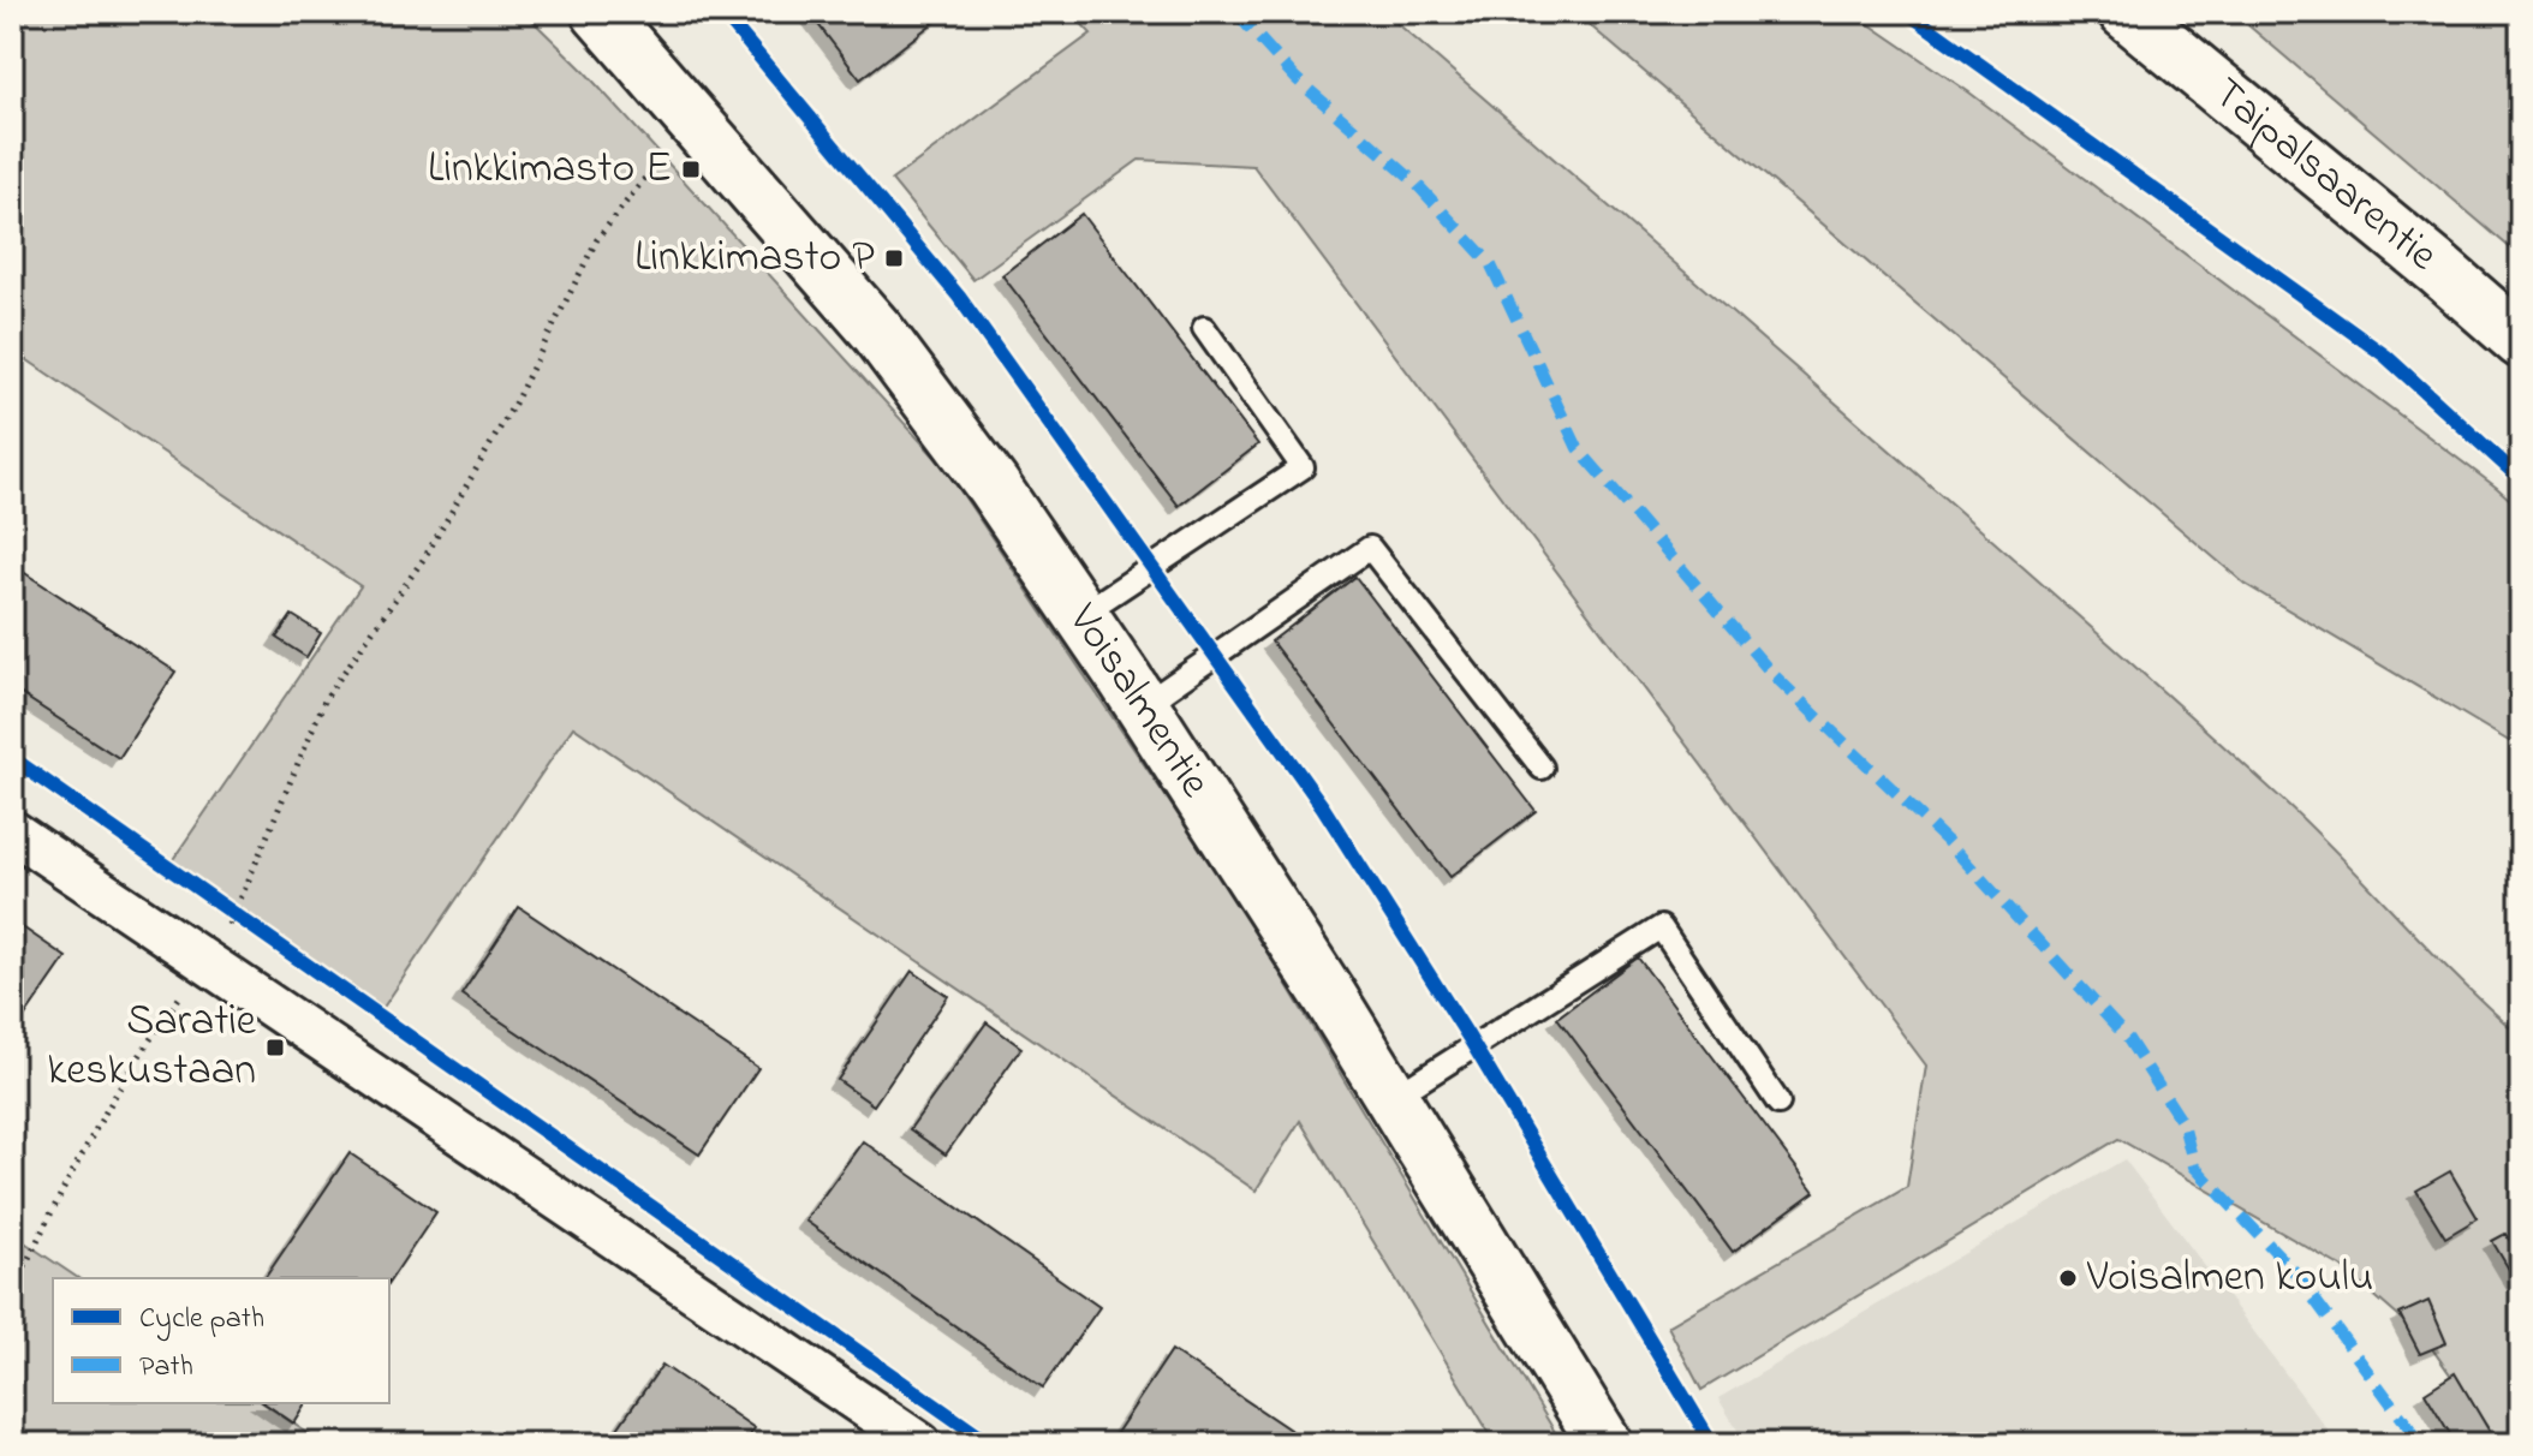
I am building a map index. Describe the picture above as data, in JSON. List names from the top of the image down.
{
  "streets": {
    "street": ["Taipalsaarentie", "Voisalmentie"]
  },
  "places": {
    "transit": ["Linkkimasto E", "Linkkimasto P", "Saratie keskustaan"],
    "other": ["Voisalmen koulu"]
  },
  "legend": ["Cycle path", "Path"]
}
